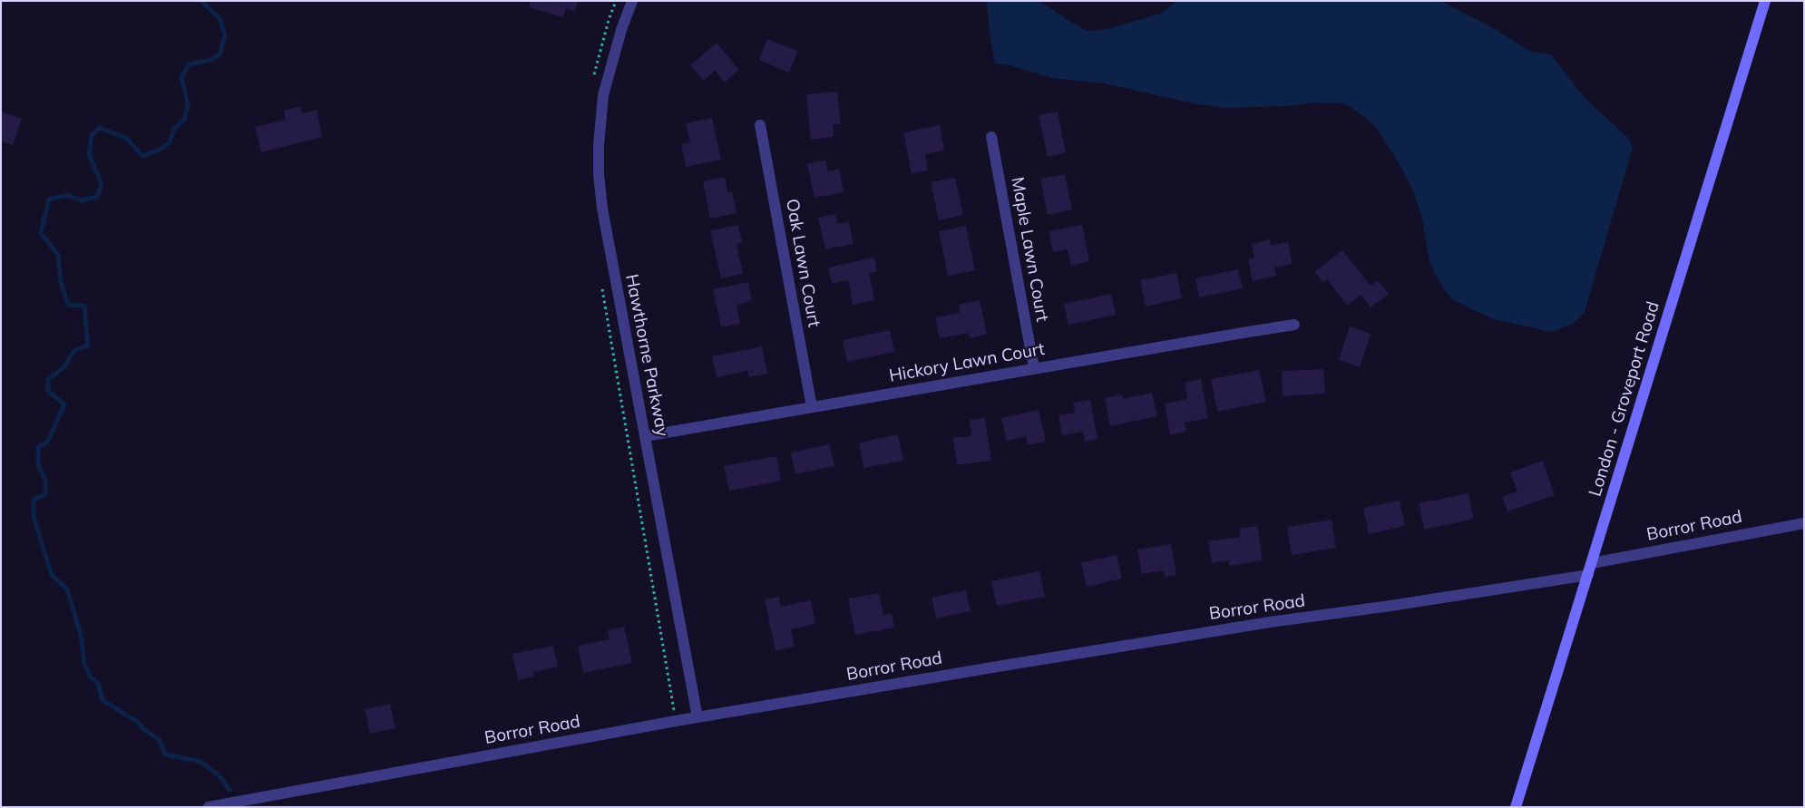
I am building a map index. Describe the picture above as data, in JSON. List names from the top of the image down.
{
  "streets": {
    "main road": ["London - Groveport Road"],
    "street": [
      "Maple Lawn Court",
      "Oak Lawn Court",
      "Hawthorne Parkway",
      "Hickory Lawn Court",
      "Borror Road"
    ]
  },
  "crossings": [
    ["Maple Lawn Court", "Hickory Lawn Court"],
    ["Oak Lawn Court", "Hickory Lawn Court"],
    ["Hawthorne Parkway", "Hickory Lawn Court"],
    ["Hawthorne Parkway", "Borror Road"],
    ["London - Groveport Road", "Borror Road"]
  ]
}
